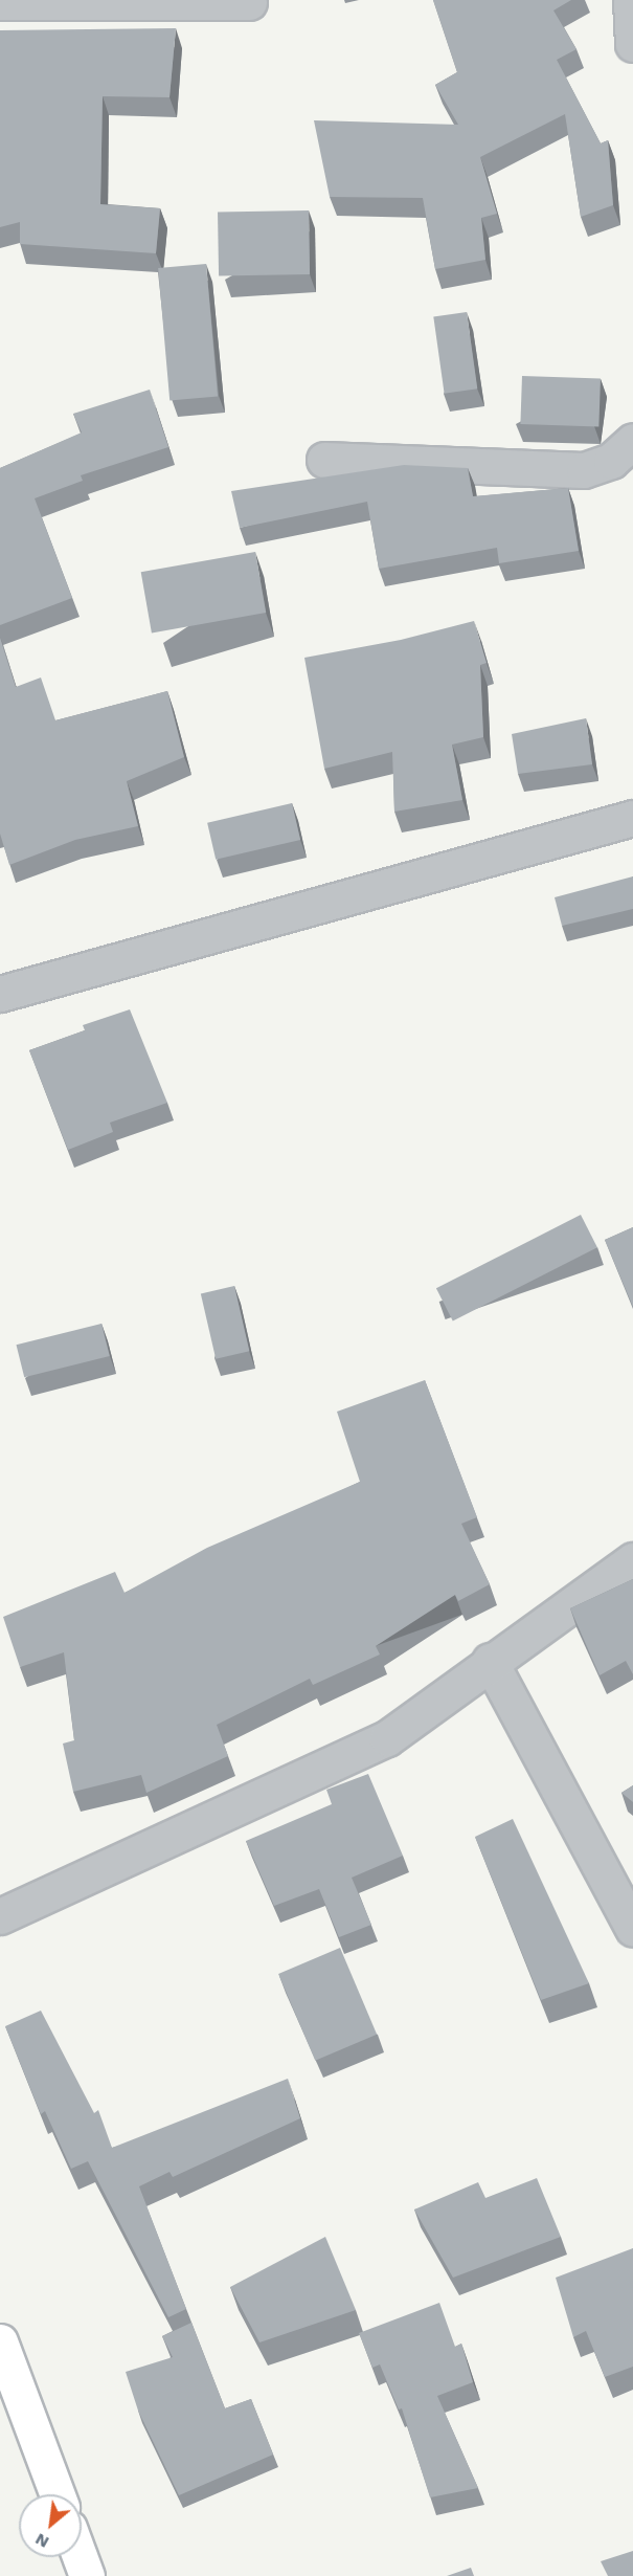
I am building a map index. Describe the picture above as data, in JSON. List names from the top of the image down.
{
  "north": "bottom left"
}
